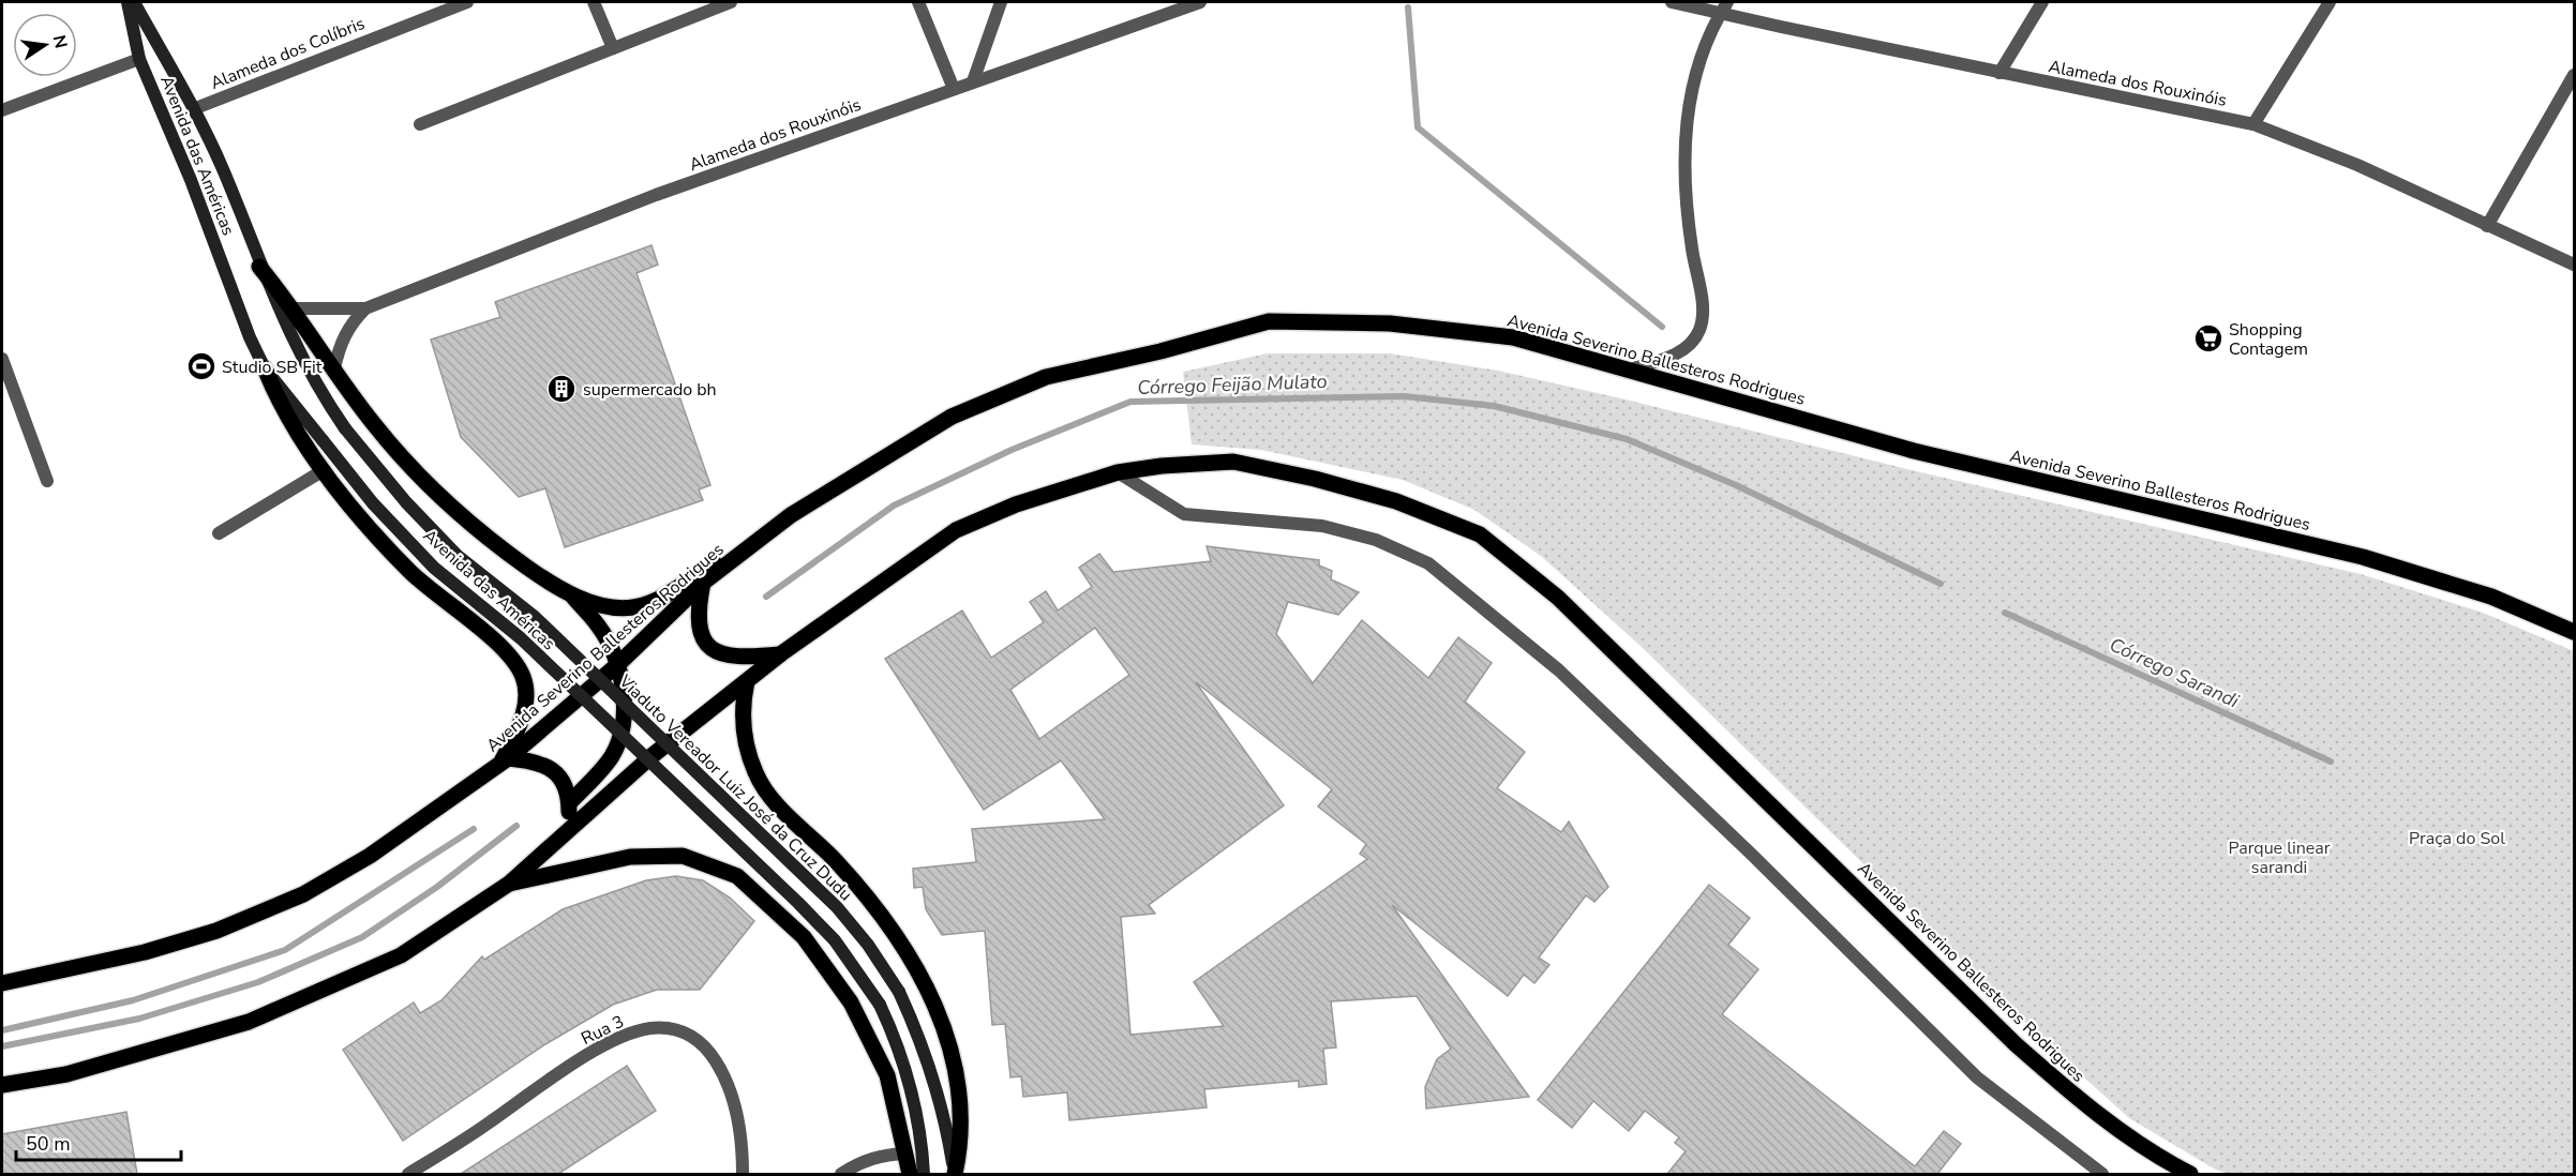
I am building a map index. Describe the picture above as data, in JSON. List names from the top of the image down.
{
  "streets": {
    "main road": ["Avenida das Américas", "Avenida Severino Ballesteros Rodrigues", "Viaduto Vereador Luiz José da Cruz Dudu"],
    "street": ["Alameda dos Colíbris", "Alameda dos Rouxinóis", "Rua 3"]
  },
  "crossings": [
    ["Alameda dos Colíbris", "Avenida das Américas"],
    ["Avenida das Américas", "Viaduto Vereador Luiz José da Cruz Dudu"]
  ],
  "water": ["Córrego Feijão Mulato", "Córrego Sarandi"],
  "parks": ["Praça do Sol", "Parque linear sarandi"],
  "places": {
    "supermarket": ["Shopping Contagem"],
    "sports": ["Studio SB Fit"],
    "building": ["supermercado bh"]
  },
  "scale_bar": "50 m",
  "north": "right"
}
